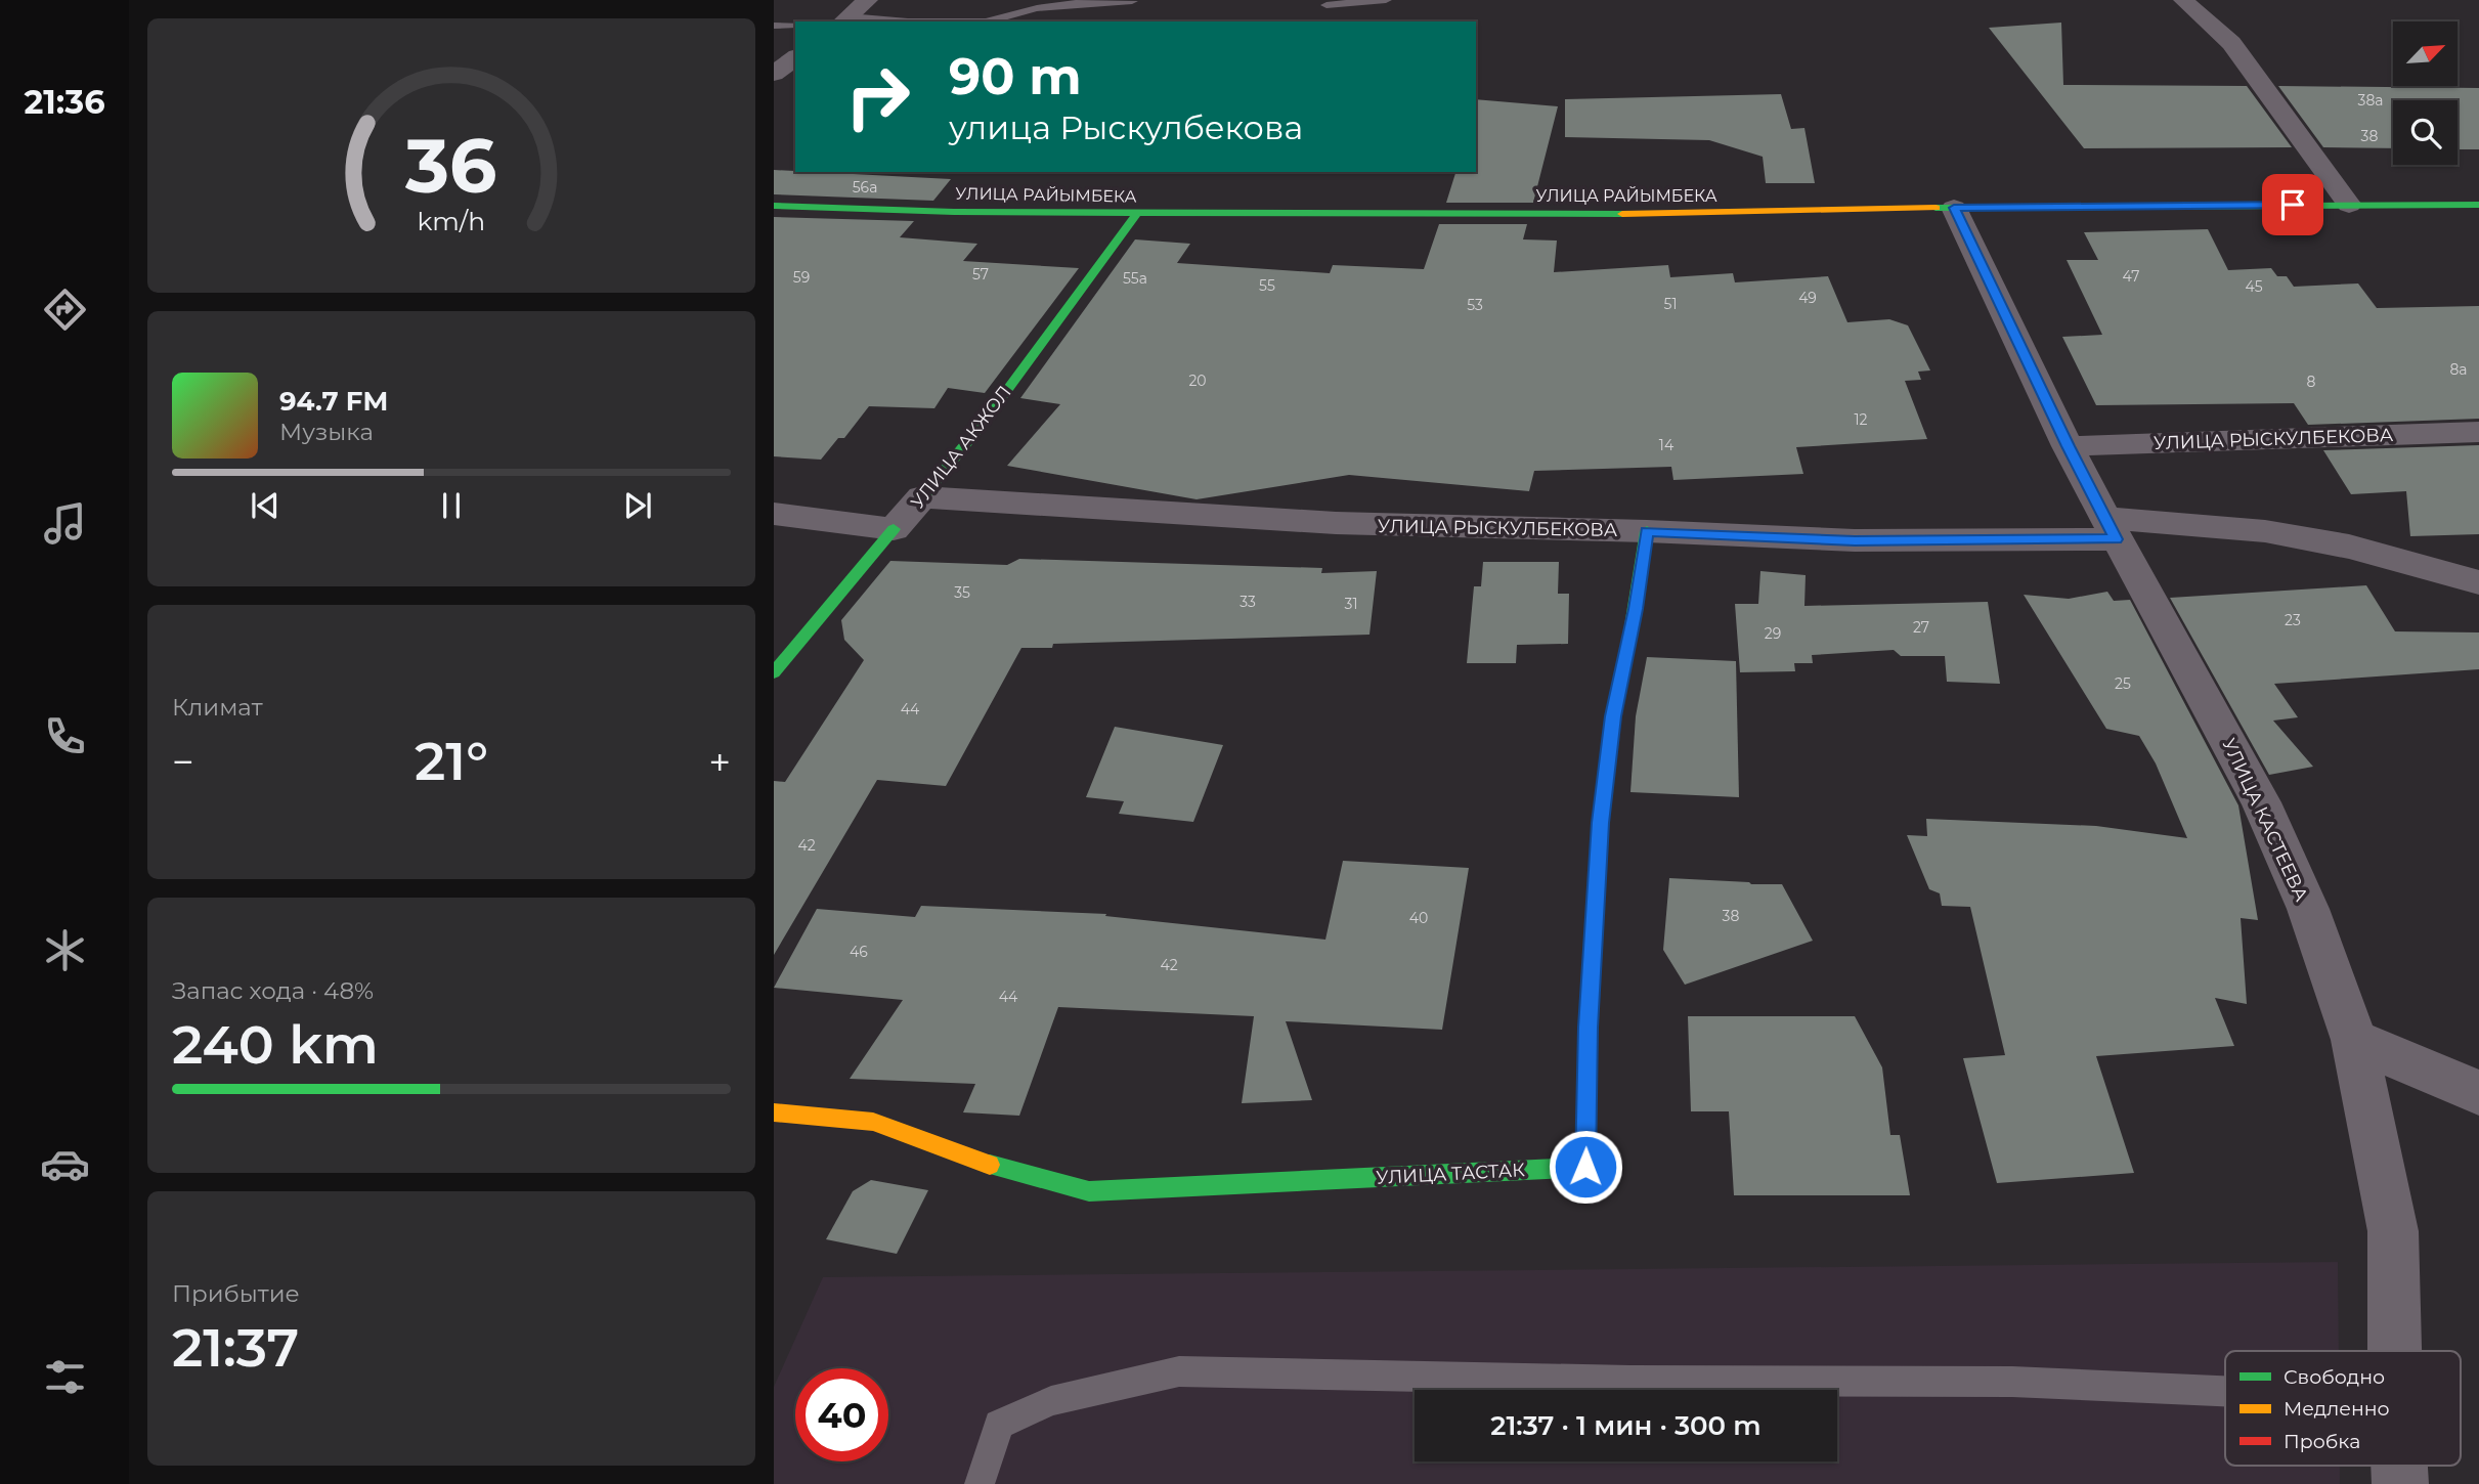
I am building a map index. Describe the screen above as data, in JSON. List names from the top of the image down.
{
  "streets": {
    "street": [
      "УЛИЦА РАЙЫМБЕКА",
      "УЛИЦА РЫСКУЛБЕКОВА",
      "УЛИЦА АКЖОЛ",
      "УЛИЦА КАСТЕЕВА",
      "УЛИЦА ТАСТАК"
    ]
  },
  "crossings": [
    ["УЛИЦА РАЙЫМБЕКА", "УЛИЦА АКЖОЛ"],
    ["УЛИЦА РАЙЫМБЕКА", "УЛИЦА КАСТЕЕВА"],
    ["УЛИЦА РЫСКУЛБЕКОВА", "УЛИЦА АКЖОЛ"],
    ["УЛИЦА РЫСКУЛБЕКОВА", "УЛИЦА КАСТЕЕВА"],
    ["УЛИЦА РЫСКУЛБЕКОВА", "УЛИЦА ТАСТАК"]
  ],
  "house_numbers": [
    "38а",
    "38",
    "56а",
    "57",
    "47",
    "59",
    "55а",
    "55",
    "45",
    "49",
    "51",
    "53",
    "8а",
    "20",
    "8",
    "12",
    "14",
    "35",
    "33",
    "31",
    "23",
    "27",
    "29",
    "25",
    "44",
    "42",
    "38",
    "40",
    "46",
    "42",
    "44"
  ],
  "legend": ["Свободно", "Медленно", "Пробка"],
  "north": "top right",
  "page": {
    "tabs": "21:36",
    "turn": ["90 m", "улица Рыскулбекова"],
    "song": ["94.7 FM", "Музыка"],
    "tile": [
      "Климат",
      ["Запас хода · 48%", "240 km"],
      ["Прибытие", "21:37"]
    ],
    "heat": ["−", "21°", "+"],
    "limit": "40",
    "trip": "21:37 · 1 мин · 300 m",
    "gauge": ["36", "km/h"]
  }
}
